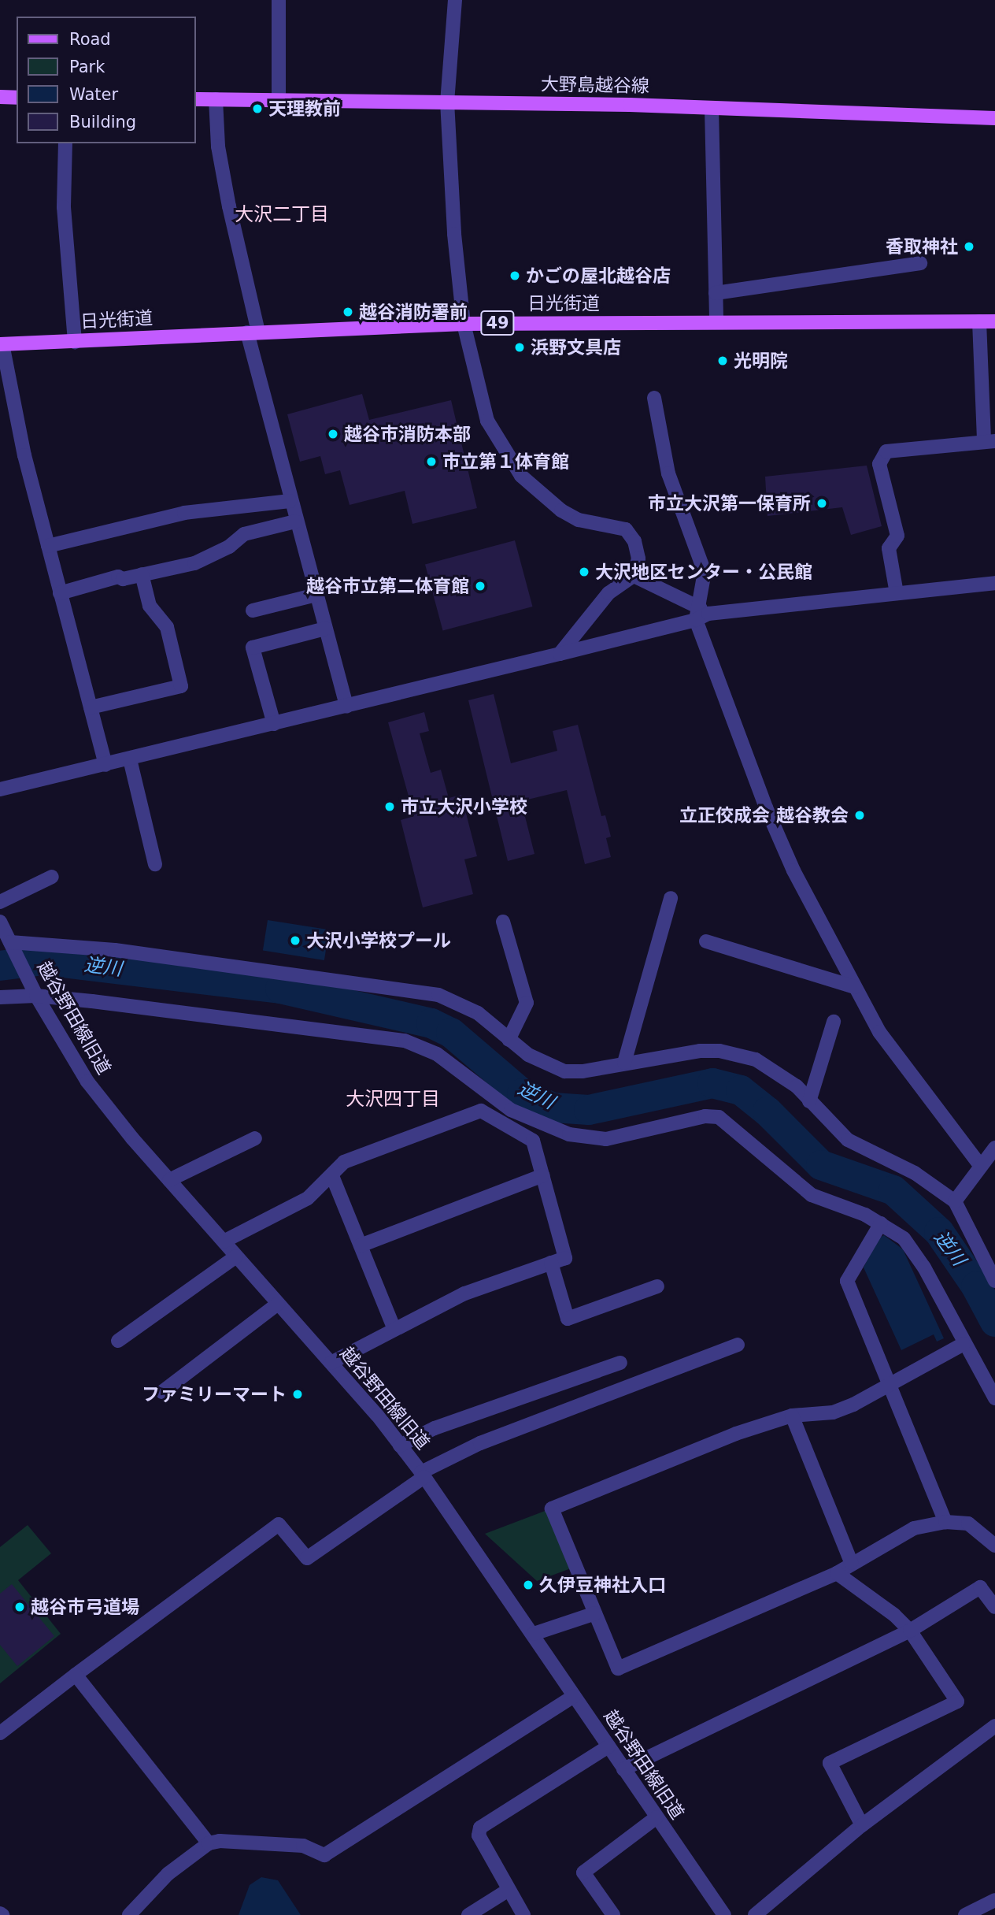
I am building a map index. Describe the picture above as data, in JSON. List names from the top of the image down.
{
  "streets": {
    "main road": ["大野島越谷線", "日光街道", "49"],
    "street": ["越谷野田線旧道"]
  },
  "districts": ["大沢二丁目", "大沢四丁目"],
  "water": ["逆川"],
  "places": [
    "天理教前",
    "香取神社",
    "かごの屋北越谷店",
    "越谷消防署前",
    "浜野文具店",
    "光明院",
    "越谷市消防本部",
    "市立第１体育館",
    "市立大沢第一保育所",
    "大沢地区センター・公民館",
    "越谷市立第二体育館",
    "市立大沢小学校",
    "立正佼成会 越谷教会",
    "大沢小学校プール",
    "ファミリーマート",
    "久伊豆神社入口",
    "越谷市弓道場"
  ],
  "legend": [
    "Road",
    "Park",
    "Water",
    "Building"
  ]
}
